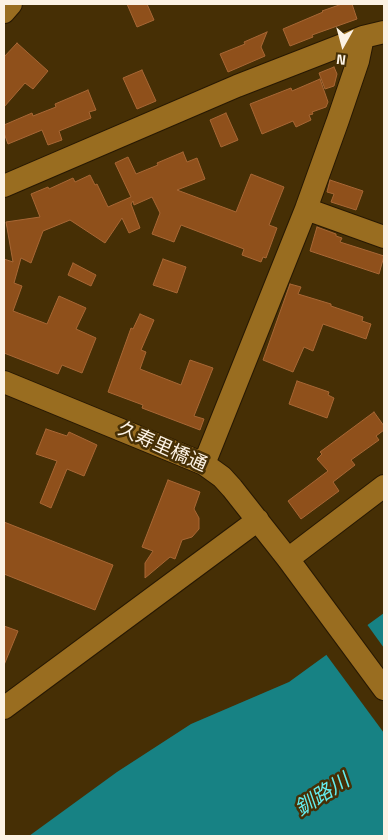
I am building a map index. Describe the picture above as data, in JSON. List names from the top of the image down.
{
  "streets": {
    "street": ["久寿里橋通"]
  },
  "water": ["釧路川"],
  "north": "bottom"
}
